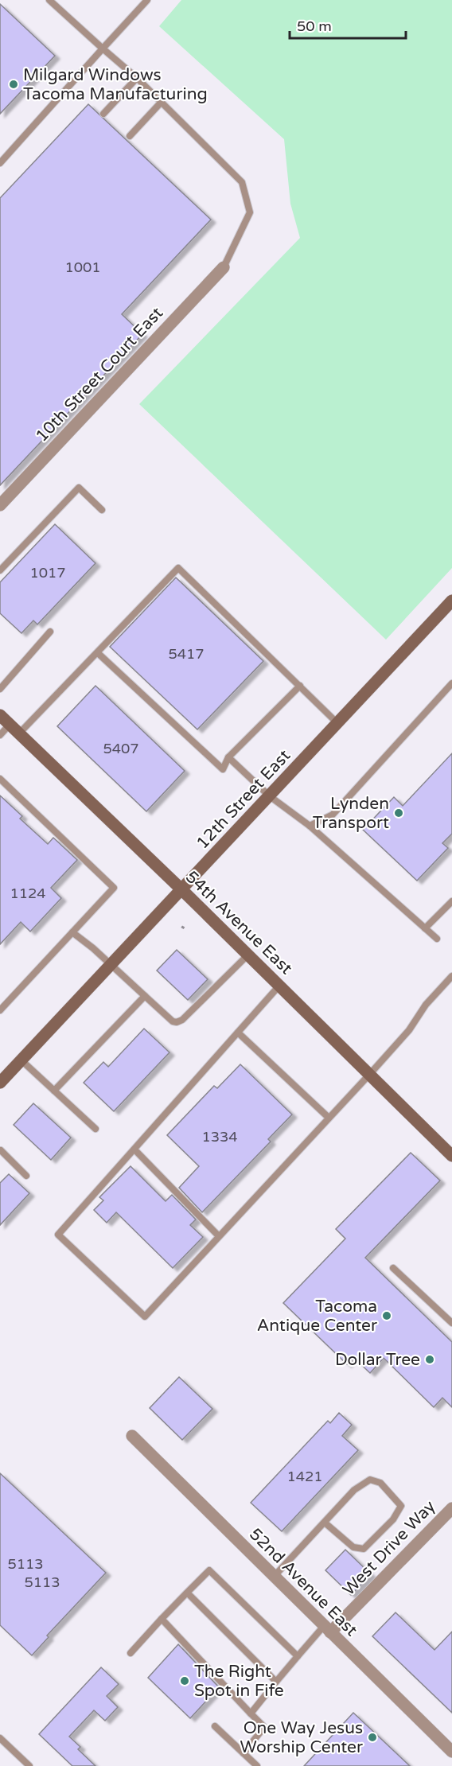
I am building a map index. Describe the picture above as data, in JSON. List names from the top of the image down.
{
  "streets": {
    "street": [
      "10th Street Court East",
      "12th Street East",
      "54th Avenue East",
      "West Drive Way",
      "52nd Avenue East"
    ]
  },
  "crossings": [
    ["12th Street East", "54th Avenue East"],
    ["West Drive Way", "52nd Avenue East"]
  ],
  "places": [
    "Milgard Windows Tacoma Manufacturing",
    "Lynden Transport",
    "Tacoma Antique Center",
    "Dollar Tree",
    "The Right Spot in Fife",
    "One Way Jesus Worship Center"
  ],
  "house_numbers": [
    "1001",
    "1017",
    "5417",
    "5407",
    "1124",
    "1334",
    "1421",
    "5113",
    "5113"
  ],
  "scale_bar": "50 m"
}
